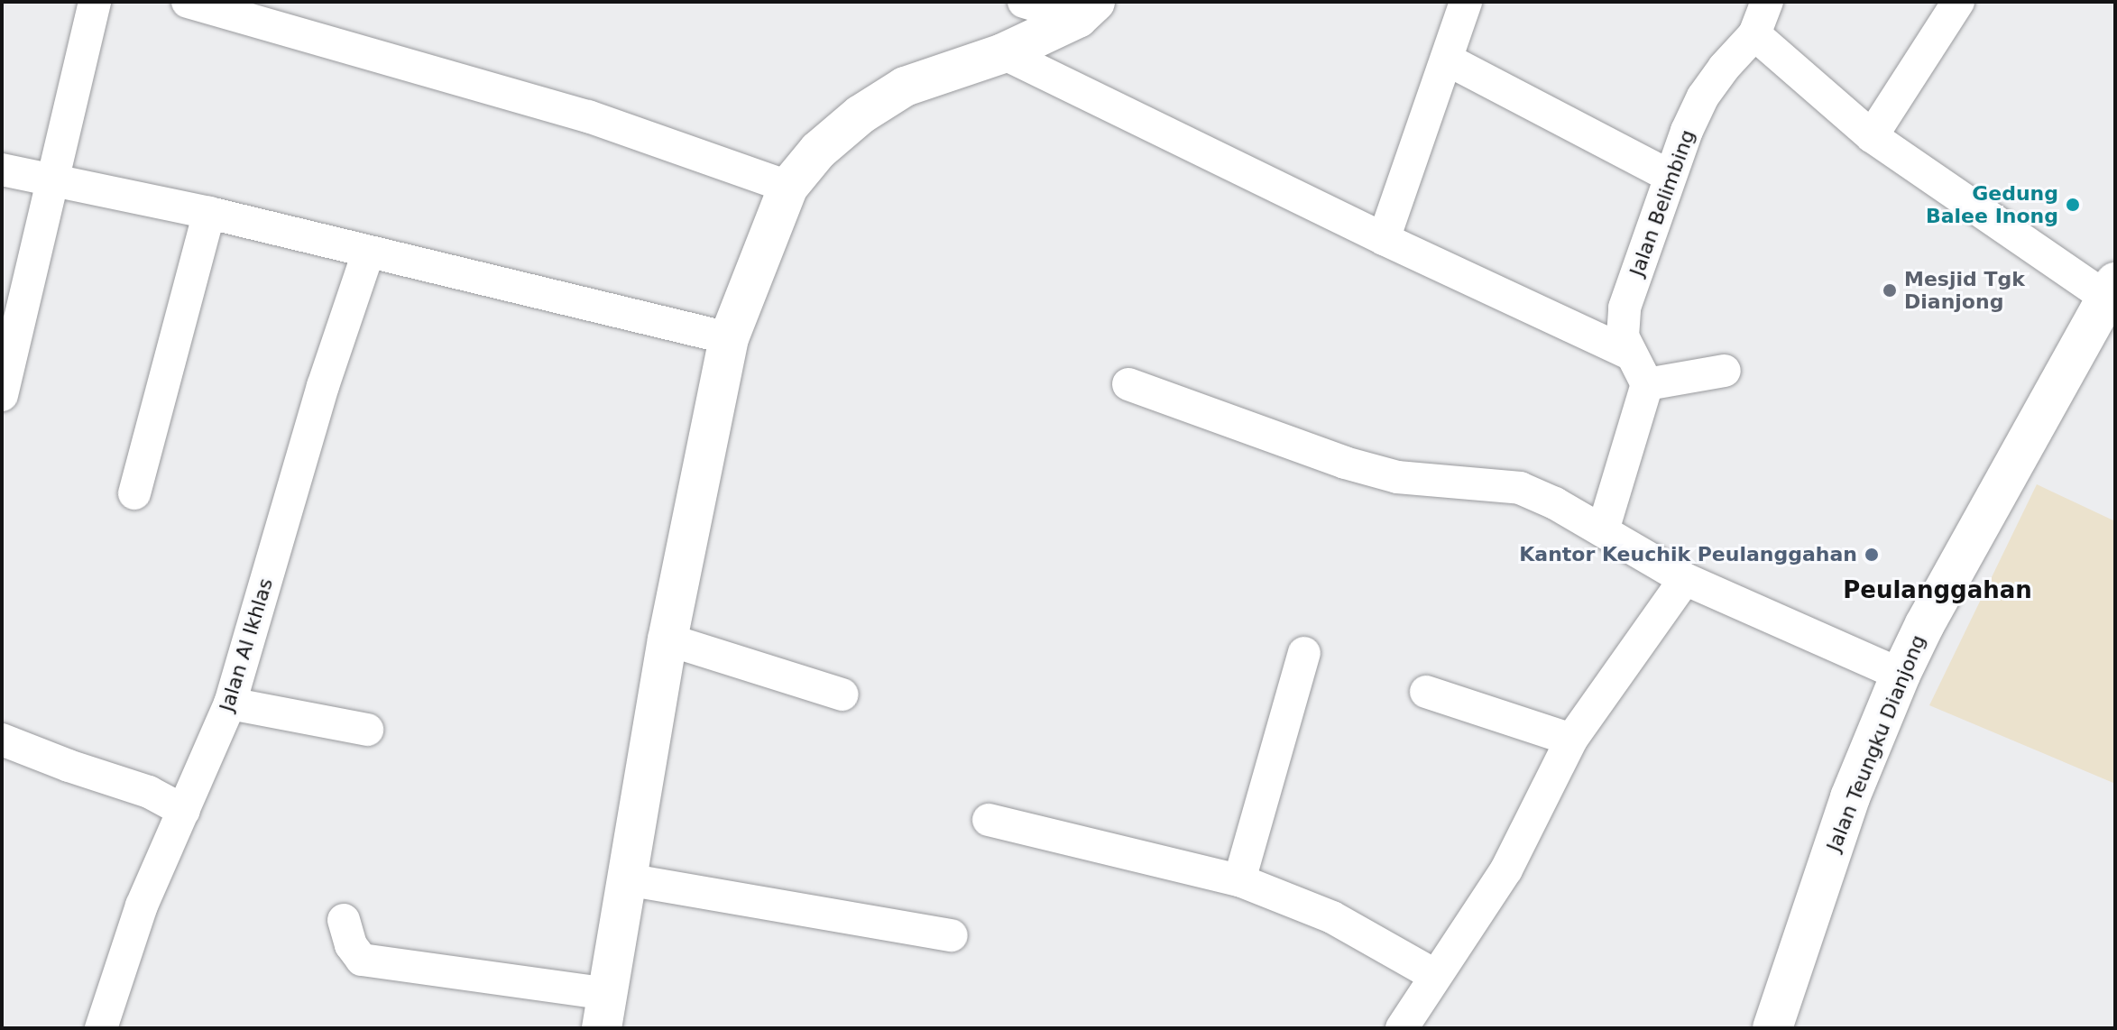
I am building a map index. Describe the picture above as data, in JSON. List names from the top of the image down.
{
  "streets": {
    "street": ["Jalan Belimbing", "Jalan Al Ikhlas", "Jalan Teungku Dianjong"]
  },
  "districts": ["Peulanggahan"],
  "places": ["Gedung Balee Inong", "Mesjid Tgk Dianjong", "Kantor Keuchik Peulanggahan"]
}
